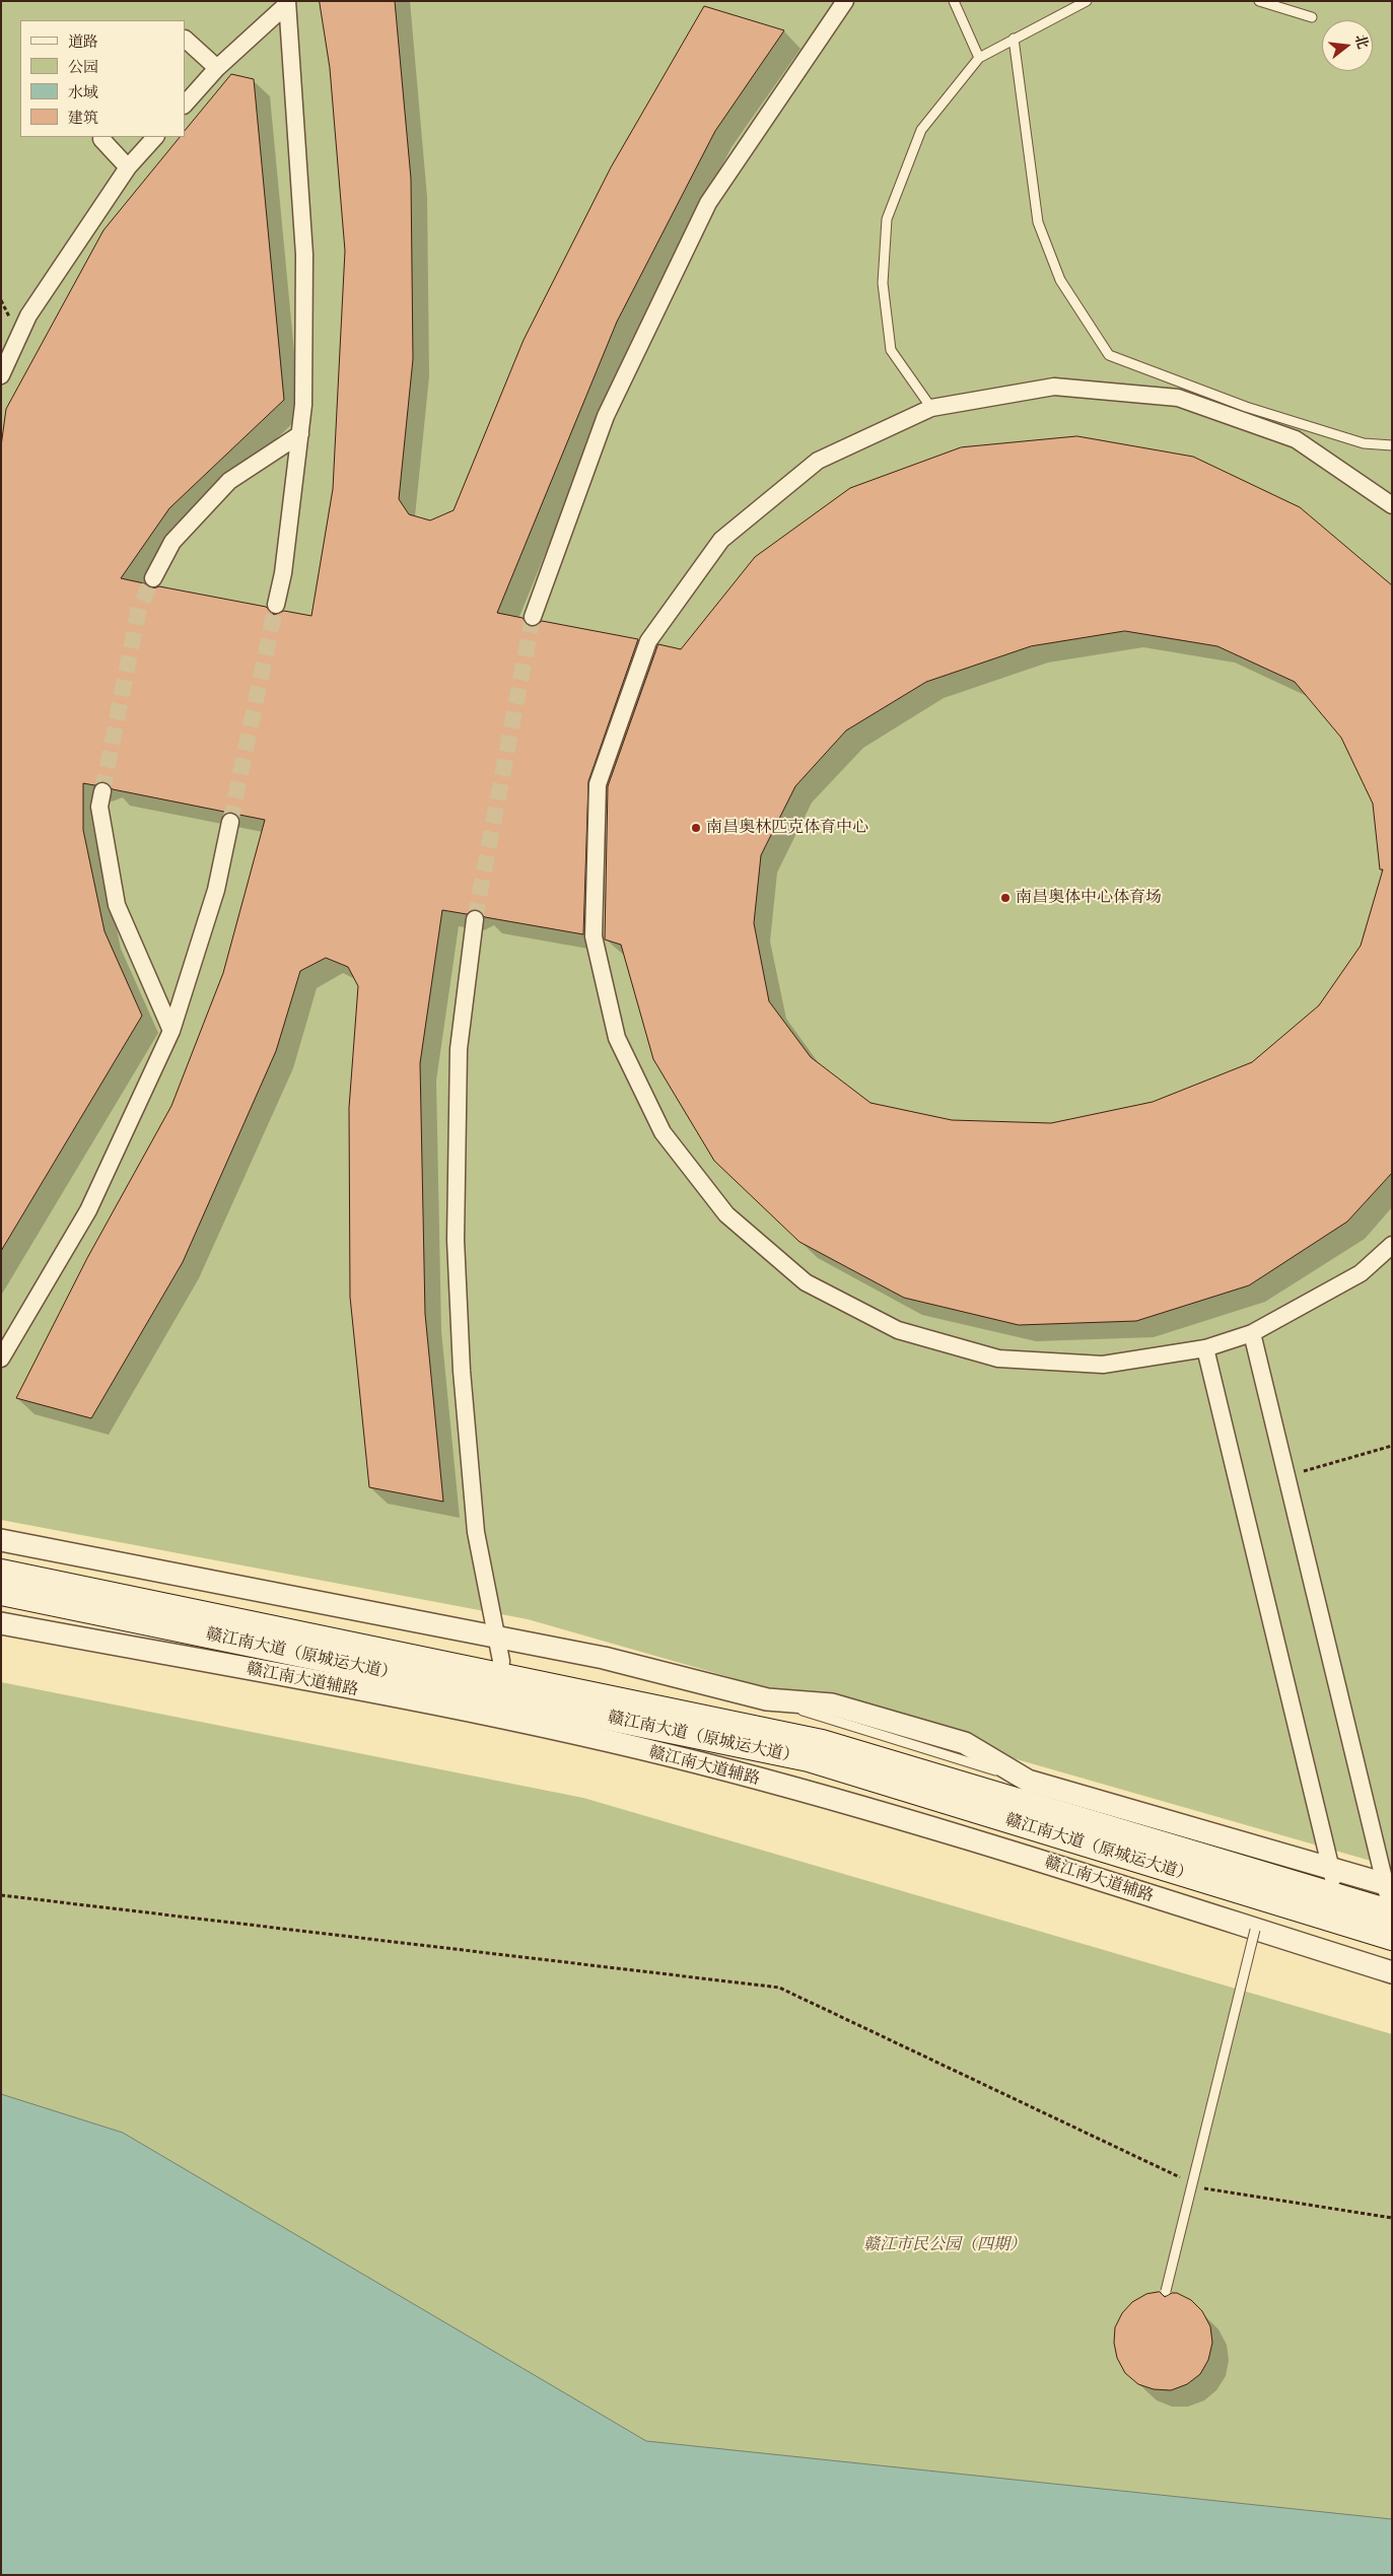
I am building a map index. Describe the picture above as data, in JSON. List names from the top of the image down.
{
  "streets": {
    "main road": ["赣江南大道（原城运大道）"],
    "street": ["赣江南大道辅路"]
  },
  "parks": ["赣江市民公园（四期）"],
  "places": ["南昌奥林匹克体育中心", "南昌奥体中心体育场"],
  "legend": [
    "道路",
    "公园",
    "水域",
    "建筑"
  ],
  "north": "right"
}
